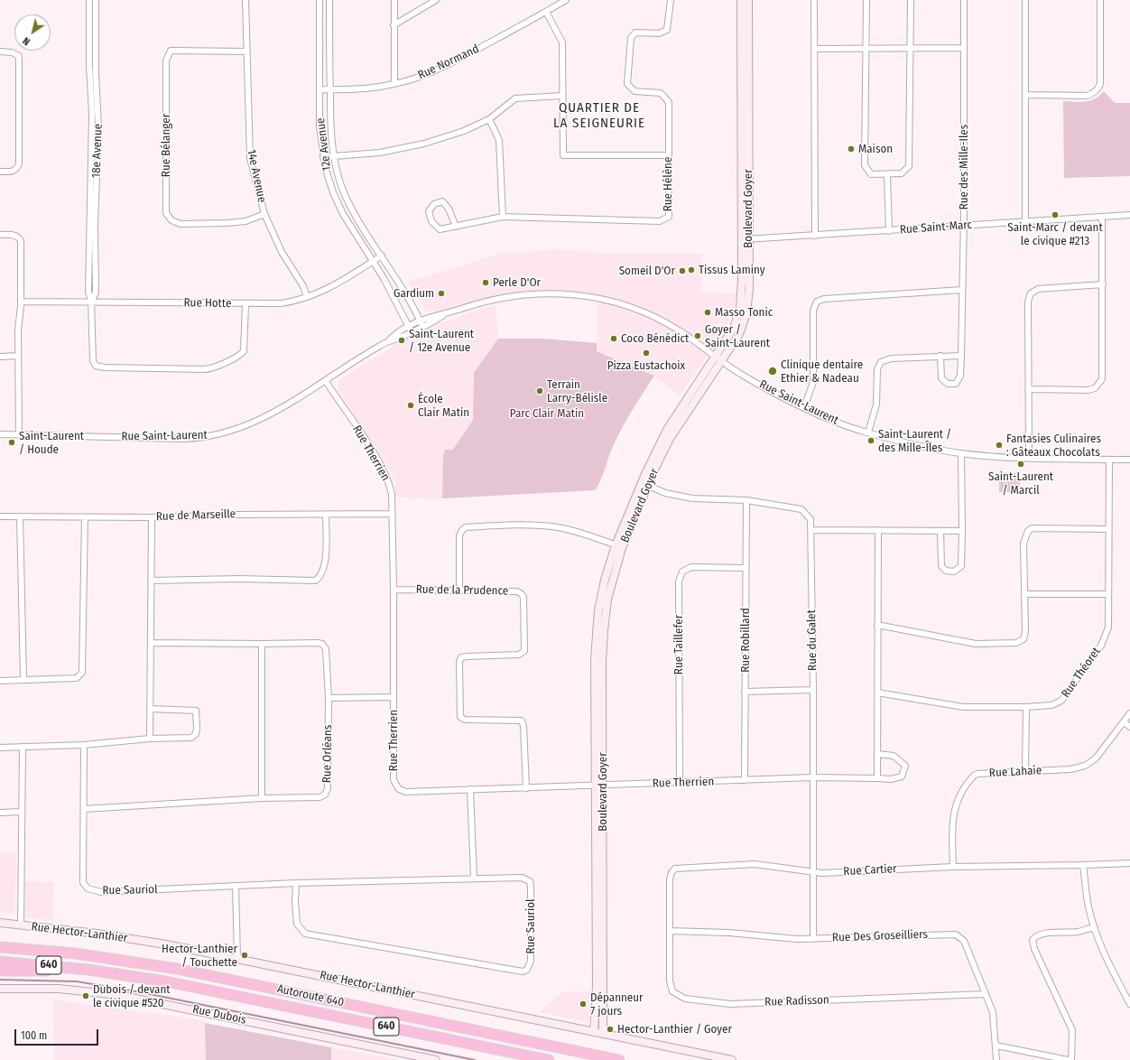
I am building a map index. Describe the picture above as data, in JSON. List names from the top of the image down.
{
  "streets": {
    "highway": ["640", "Autoroute 640"],
    "street": [
      "Rue Normand",
      "12e Avenue",
      "Rue Bélanger",
      "18e Avenue",
      "Rue des Mille-Iles",
      "14e Avenue",
      "Rue Hélène",
      "Boulevard Goyer",
      "Rue Saint-Marc",
      "Rue Hotte",
      "Rue Saint-Laurent",
      "Rue Therrien",
      "Rue de Marseille",
      "Rue de la Prudence",
      "Rue Robillard",
      "Rue du Galet",
      "Rue Taillefer",
      "Rue Théoret",
      "Rue Orléans",
      "Rue Lahaie",
      "Rue Cartier",
      "Rue Sauriol",
      "Rue Hector-Lanthier",
      "Rue Des Groseilliers",
      "Rue Radisson",
      "Rue Dubois"
    ]
  },
  "crossings": [
    ["Rue Normand", "12e Avenue"],
    ["12e Avenue", "Rue Hotte"],
    ["12e Avenue", "Rue Saint-Laurent"],
    ["Rue Bélanger", "14e Avenue"],
    ["18e Avenue", "Rue Hotte"],
    ["Rue des Mille-Iles", "Rue Saint-Marc"],
    ["14e Avenue", "Rue Hotte"],
    ["Boulevard Goyer", "Rue Saint-Marc"],
    ["Boulevard Goyer", "Rue Saint-Laurent"],
    ["Boulevard Goyer", "Rue Therrien"],
    ["Boulevard Goyer", "Rue du Galet"],
    ["Boulevard Goyer", "Rue Hector-Lanthier"],
    ["Rue Saint-Laurent", "Rue Therrien"],
    ["Rue Saint-Laurent", "Rue Théoret"],
    ["Rue Therrien", "Rue de Marseille"],
    ["Rue Therrien", "Rue de la Prudence"],
    ["Rue Therrien", "Rue Robillard"],
    ["Rue Therrien", "Rue du Galet"],
    ["Rue Therrien", "Rue Taillefer"],
    ["Rue Robillard", "Rue du Galet"],
    ["Rue Robillard", "Rue Taillefer"],
    ["Rue du Galet", "Rue Cartier"],
    ["Rue du Galet", "Rue Des Groseilliers"],
    ["Rue Orléans", "Rue Sauriol"],
    ["Rue Lahaie", "Rue Cartier"],
    ["Rue Cartier", "Rue Des Groseilliers"],
    ["Rue Cartier", "Rue Radisson"],
    ["Rue Des Groseilliers", "Rue Radisson"]
  ],
  "districts": ["QUARTIER DE LA SEIGNEURIE"],
  "parks": ["Parc Clair Matin"],
  "places": [
    "Maison",
    "Saint-Marc / devant le civique #213",
    "Tissus Laminy",
    "Someil D'Or",
    "Perle D'Or",
    "Gardium",
    "Masso Tonic",
    "Goyer / Saint-Laurent",
    "Coco Bénédict",
    "Saint-Laurent / 12e Avenue",
    "Pizza Eustachoix",
    "Clinique dentaire Ethier & Nadeau",
    "Terrain Larry-Bélisle",
    "École Clair Matin",
    "Saint-Laurent / des Mille-Îles",
    "Saint-Laurent / Houde",
    "Fantasies Culinaires : Gâteaux Chocolats",
    "Saint-Laurent / Marcil",
    "Hector-Lanthier / Touchette",
    "Dubois / devant le civique #520",
    "Dépanneur 7 jours",
    "Hector-Lanthier / Goyer"
  ],
  "scale_bar": "100 m",
  "north": "bottom left"
}
